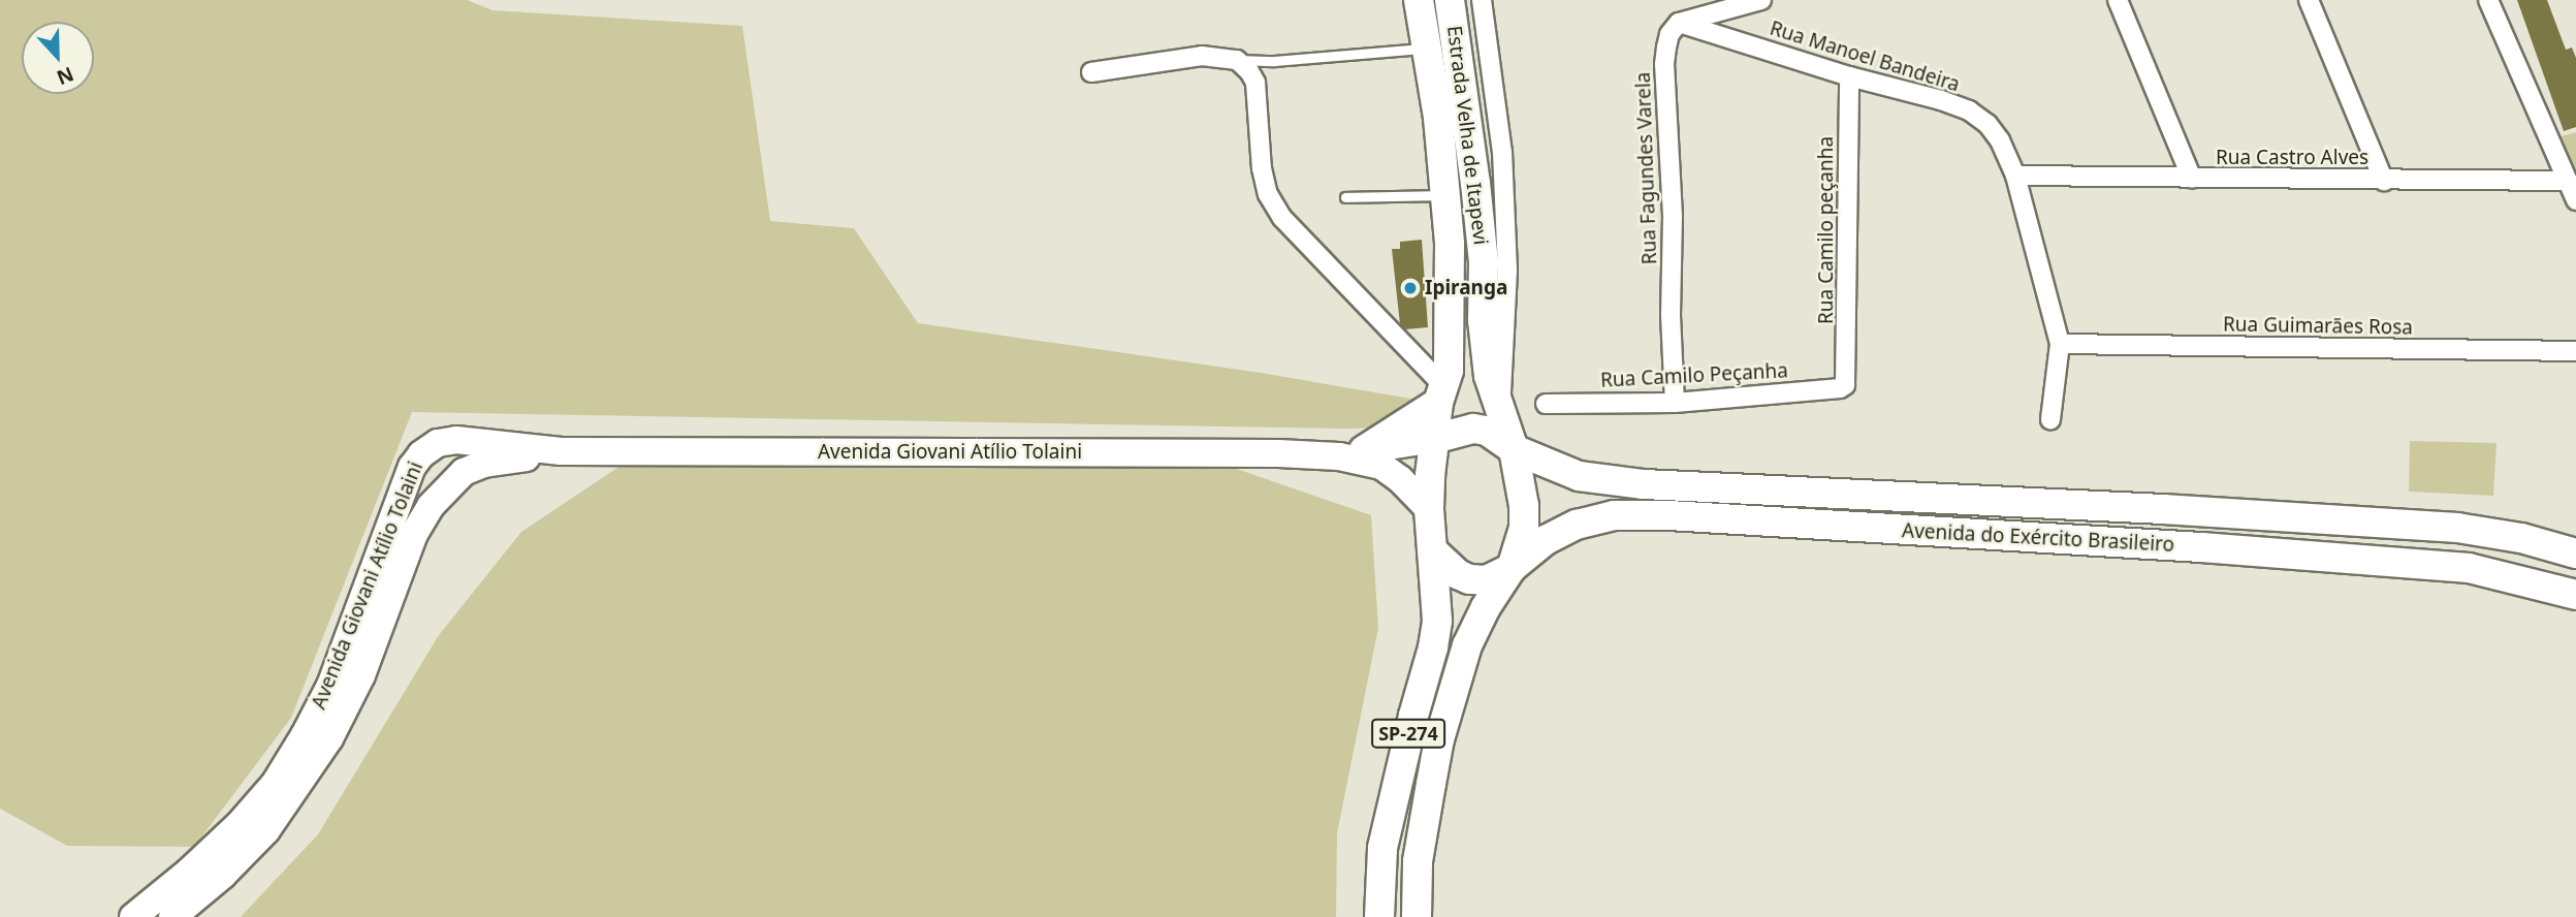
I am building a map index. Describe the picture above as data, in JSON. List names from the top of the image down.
{
  "streets": {
    "main road": ["Estrada Velha de Itapevi", "Avenida do Exército Brasileiro", "SP-274"],
    "street": [
      "Rua Manoel Bandeira",
      "Rua Castro Alves",
      "Rua Fagundes Varela",
      "Rua Camilo peçanha",
      "Rua Guimarães Rosa",
      "Rua Camilo Peçanha",
      "Avenida Giovani Atílio Tolaini"
    ]
  },
  "crossings": [
    ["Rua Manoel Bandeira", "Rua Castro Alves"],
    ["Rua Manoel Bandeira", "Rua Fagundes Varela"],
    ["Rua Manoel Bandeira", "Rua Camilo peçanha"],
    ["Rua Manoel Bandeira", "Rua Guimarães Rosa"],
    ["Estrada Velha de Itapevi", "Avenida do Exército Brasileiro"],
    ["Rua Fagundes Varela", "Rua Camilo Peçanha"],
    ["Rua Camilo peçanha", "Rua Camilo Peçanha"]
  ],
  "places": ["Ipiranga"],
  "north": "bottom"
}
